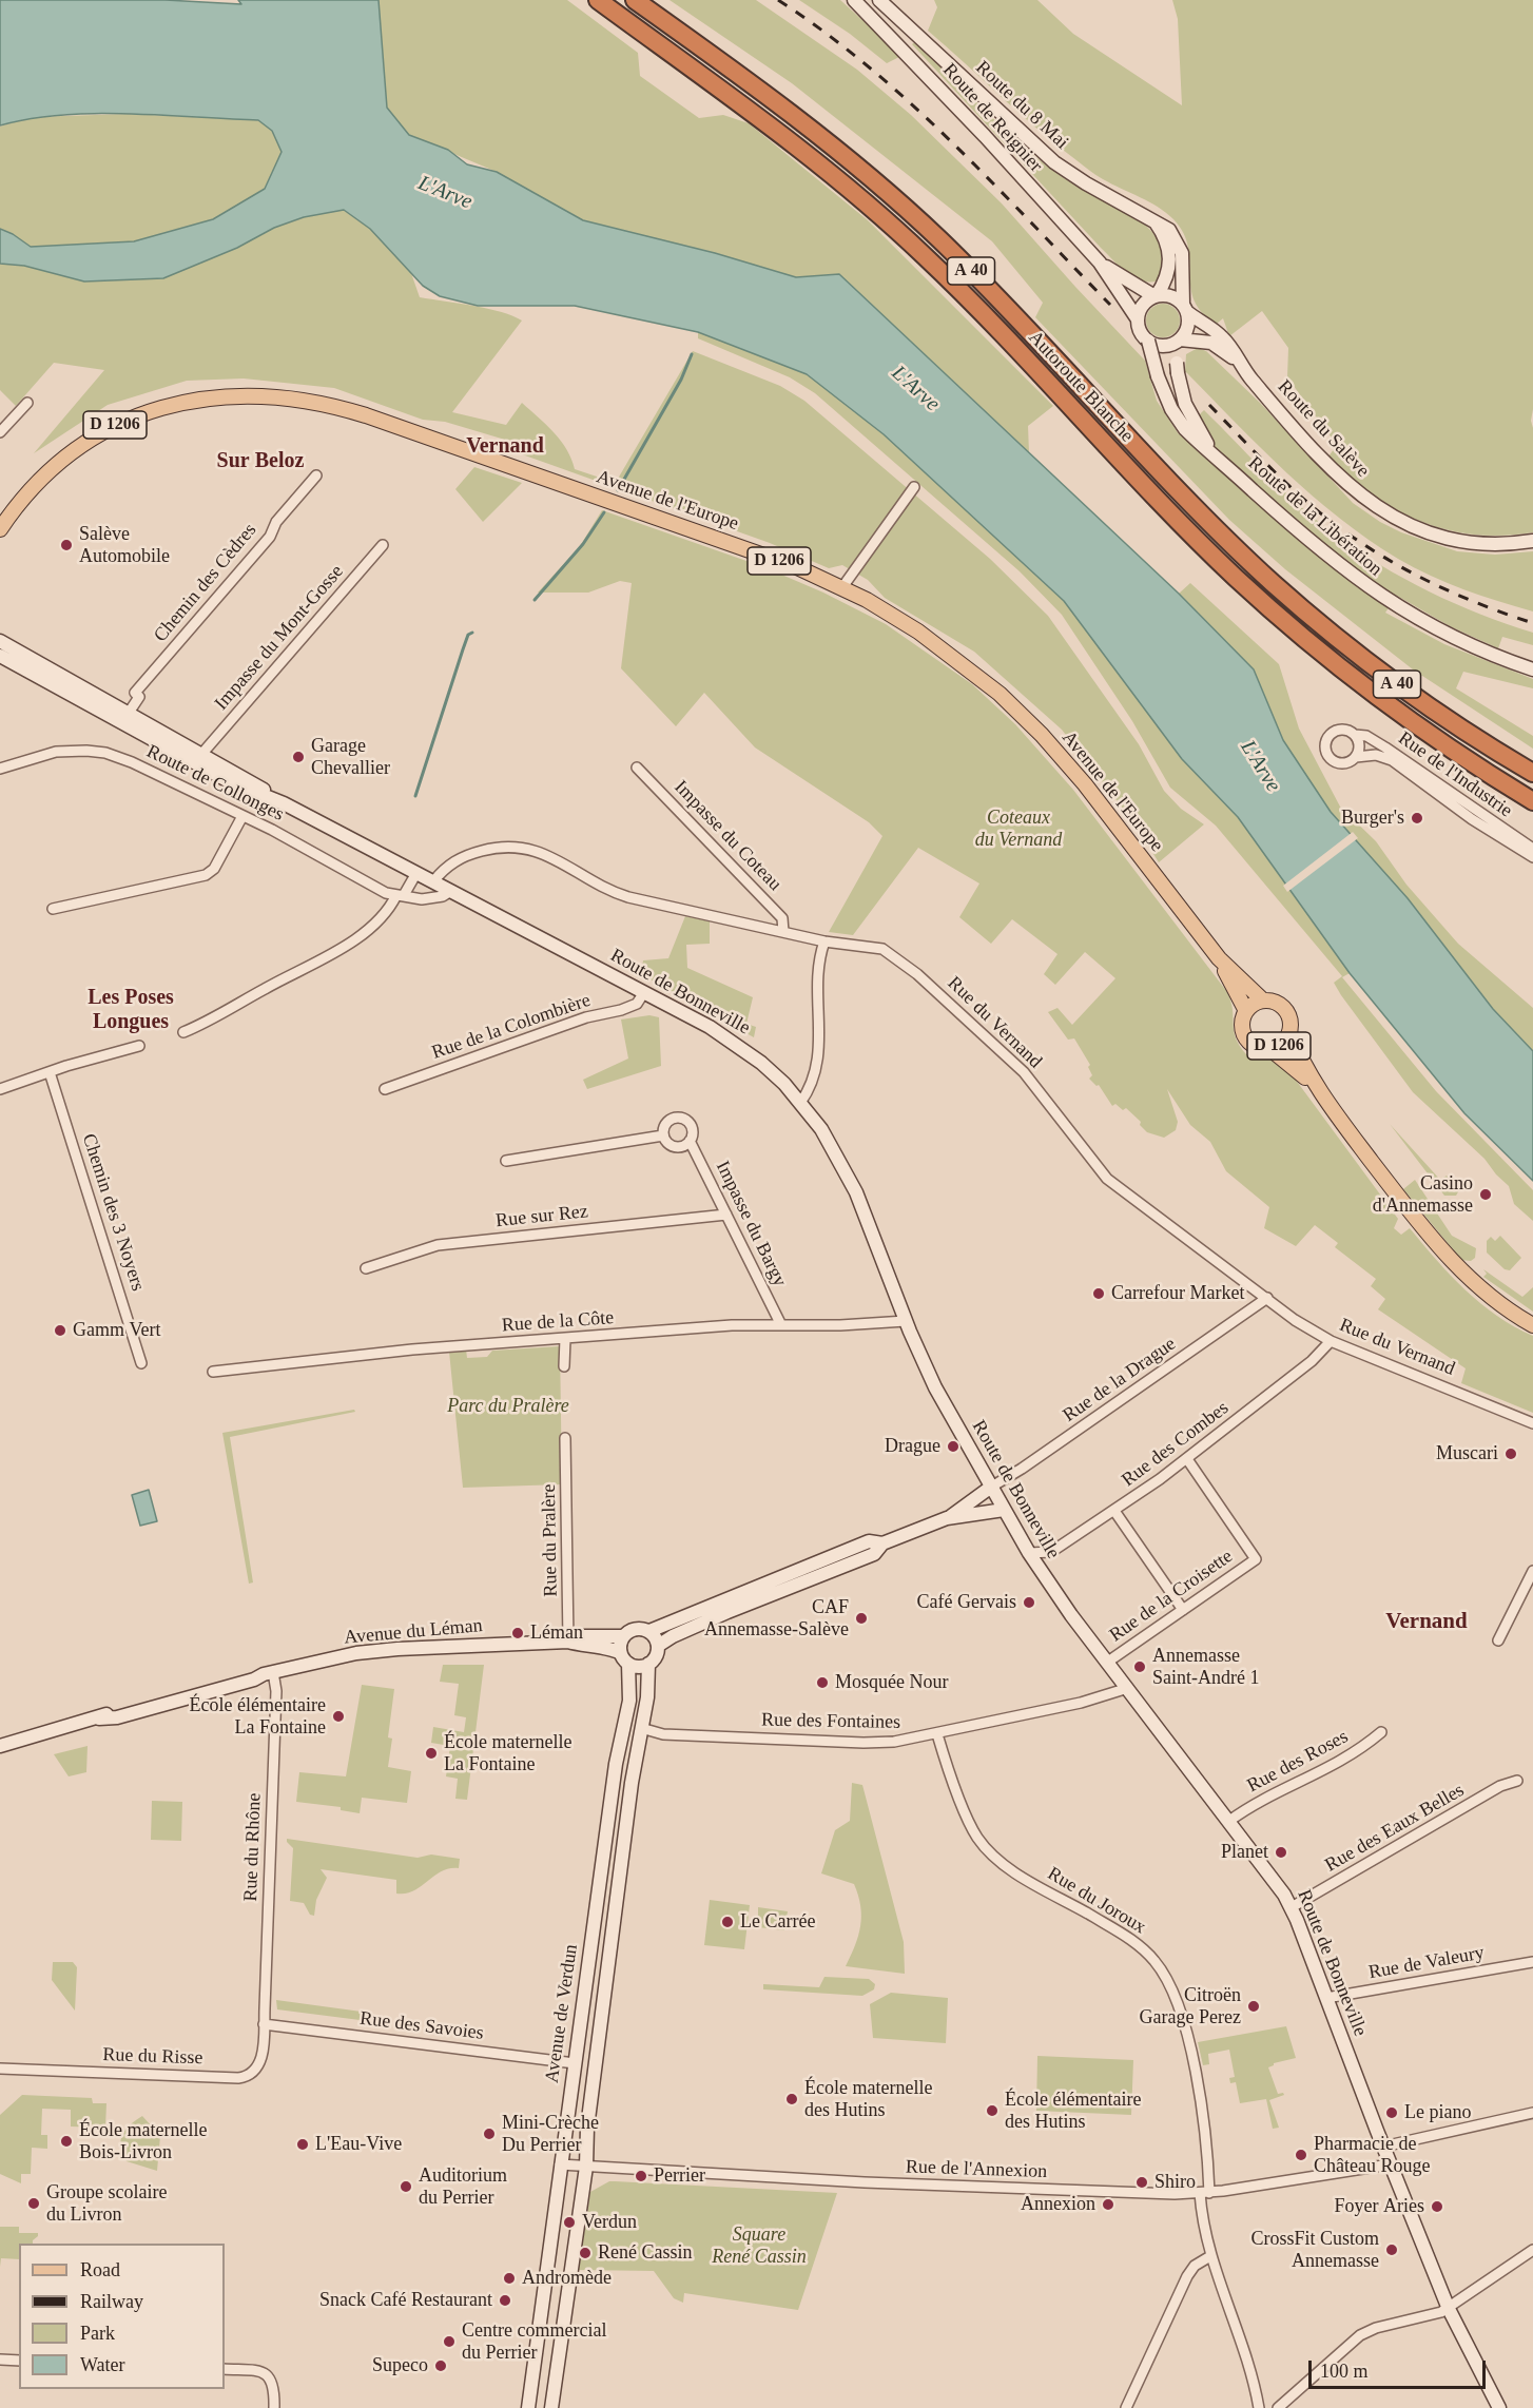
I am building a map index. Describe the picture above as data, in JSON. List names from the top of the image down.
{
  "streets": {
    "highway": ["A 40", "Autoroute Blanche"],
    "main road": [
      "Route du 8 Mai",
      "Route de Reignier",
      "D 1206",
      "Route du Salève",
      "Avenue de l'Europe",
      "Route de la Libération",
      "Route de Bonneville",
      "Avenue du Léman",
      "Avenue de Verdun"
    ],
    "street": [
      "Chemin des Cèdres",
      "Impasse du Mont-Gosse",
      "Rue de l'Industrie",
      "Route de Collonges",
      "Impasse du Coteau",
      "Rue du Vernand",
      "Rue de la Colombière",
      "Chemin des 3 Noyers",
      "Rue sur Rez",
      "Impasse du Bargy",
      "Rue de la Côte",
      "Rue de la Drague",
      "Rue des Combes",
      "Rue du Pralère",
      "Rue de la Croisette",
      "Rue des Fontaines",
      "Rue des Roses",
      "Rue des Eaux Belles",
      "Rue du Rhône",
      "Rue du Joroux",
      "Rue de Valeury",
      "Rue des Savoies",
      "Rue du Risse",
      "Rue de l'Annexion"
    ]
  },
  "crossings": [
    ["Route du 8 Mai", "Route de Reignier"],
    ["Route du 8 Mai", "Route du Salève"],
    ["Route du 8 Mai", "Route de la Libération"],
    ["Route de Reignier", "Route du Salève"],
    ["Route de Reignier", "Route de la Libération"],
    ["D 1206", "Avenue de l'Europe"],
    ["Route du Salève", "Route de la Libération"],
    ["Chemin des Cèdres", "Route de Bonneville"],
    ["Impasse du Mont-Gosse", "Route de Bonneville"],
    ["Route de Collonges", "Route de Bonneville"],
    ["Impasse du Coteau", "Rue du Vernand"],
    ["Route de Bonneville", "Rue du Vernand"],
    ["Route de Bonneville", "Rue de la Colombière"],
    ["Route de Bonneville", "Rue de la Côte"],
    ["Route de Bonneville", "Rue de la Drague"],
    ["Route de Bonneville", "Rue des Combes"],
    ["Route de Bonneville", "Rue de la Croisette"],
    ["Route de Bonneville", "Rue des Fontaines"],
    ["Route de Bonneville", "Rue des Roses"],
    ["Route de Bonneville", "Rue des Eaux Belles"],
    ["Route de Bonneville", "Rue de Valeury"],
    ["Route de Bonneville", "Rue de l'Annexion"],
    ["Rue du Vernand", "Rue de la Drague"],
    ["Rue du Vernand", "Rue des Combes"],
    ["Rue sur Rez", "Impasse du Bargy"],
    ["Impasse du Bargy", "Rue de la Côte"],
    ["Rue des Combes", "Rue de la Croisette"],
    ["Rue du Pralère", "Avenue du Léman"],
    ["Avenue du Léman", "Rue du Rhône"],
    ["Avenue du Léman", "Avenue de Verdun"],
    ["Rue des Fontaines", "Rue du Joroux"],
    ["Rue des Fontaines", "Avenue de Verdun"],
    ["Rue du Rhône", "Rue des Savoies"],
    ["Rue du Rhône", "Rue du Risse"],
    ["Rue du Joroux", "Rue de l'Annexion"],
    ["Avenue de Verdun", "Rue des Savoies"],
    ["Avenue de Verdun", "Rue de l'Annexion"],
    ["Rue des Savoies", "Rue du Risse"]
  ],
  "districts": [
    "Vernand",
    "Sur Beloz",
    "Les Poses Longues",
    "Vernand"
  ],
  "water": ["L'Arve"],
  "parks": ["Coteaux du Vernand", "Parc du Pralère", "Square René Cassin"],
  "places": [
    "Salève Automobile",
    "Garage Chevallier",
    "Burger's",
    "Casino d'Annemasse",
    "Carrefour Market",
    "Gamm Vert",
    "Drague",
    "Muscari",
    "Café Gervais",
    "CAF Annemasse-Salève",
    "Léman",
    "Annemasse Saint-André 1",
    "Mosquée Nour",
    "École élémentaire La Fontaine",
    "École maternelle La Fontaine",
    "Planet",
    "Le Carrée",
    "Citroën Garage Perez",
    "École maternelle des Hutins",
    "École élémentaire des Hutins",
    "Le piano",
    "Mini-Crèche Du Perrier",
    "École maternelle Bois-Livron",
    "L'Eau-Vive",
    "Pharmacie de Château Rouge",
    "Perrier",
    "Shiro",
    "Auditorium du Perrier",
    "Groupe scolaire du Livron",
    "Annexion",
    "Foyer Aries",
    "Verdun",
    "CrossFit Custom Annemasse",
    "René Cassin",
    "Andromède",
    "Snack Café Restaurant",
    "Centre commercial du Perrier",
    "Supeco"
  ],
  "legend": [
    "Road",
    "Railway",
    "Park",
    "Water"
  ],
  "scale_bar": "100 m"
}
